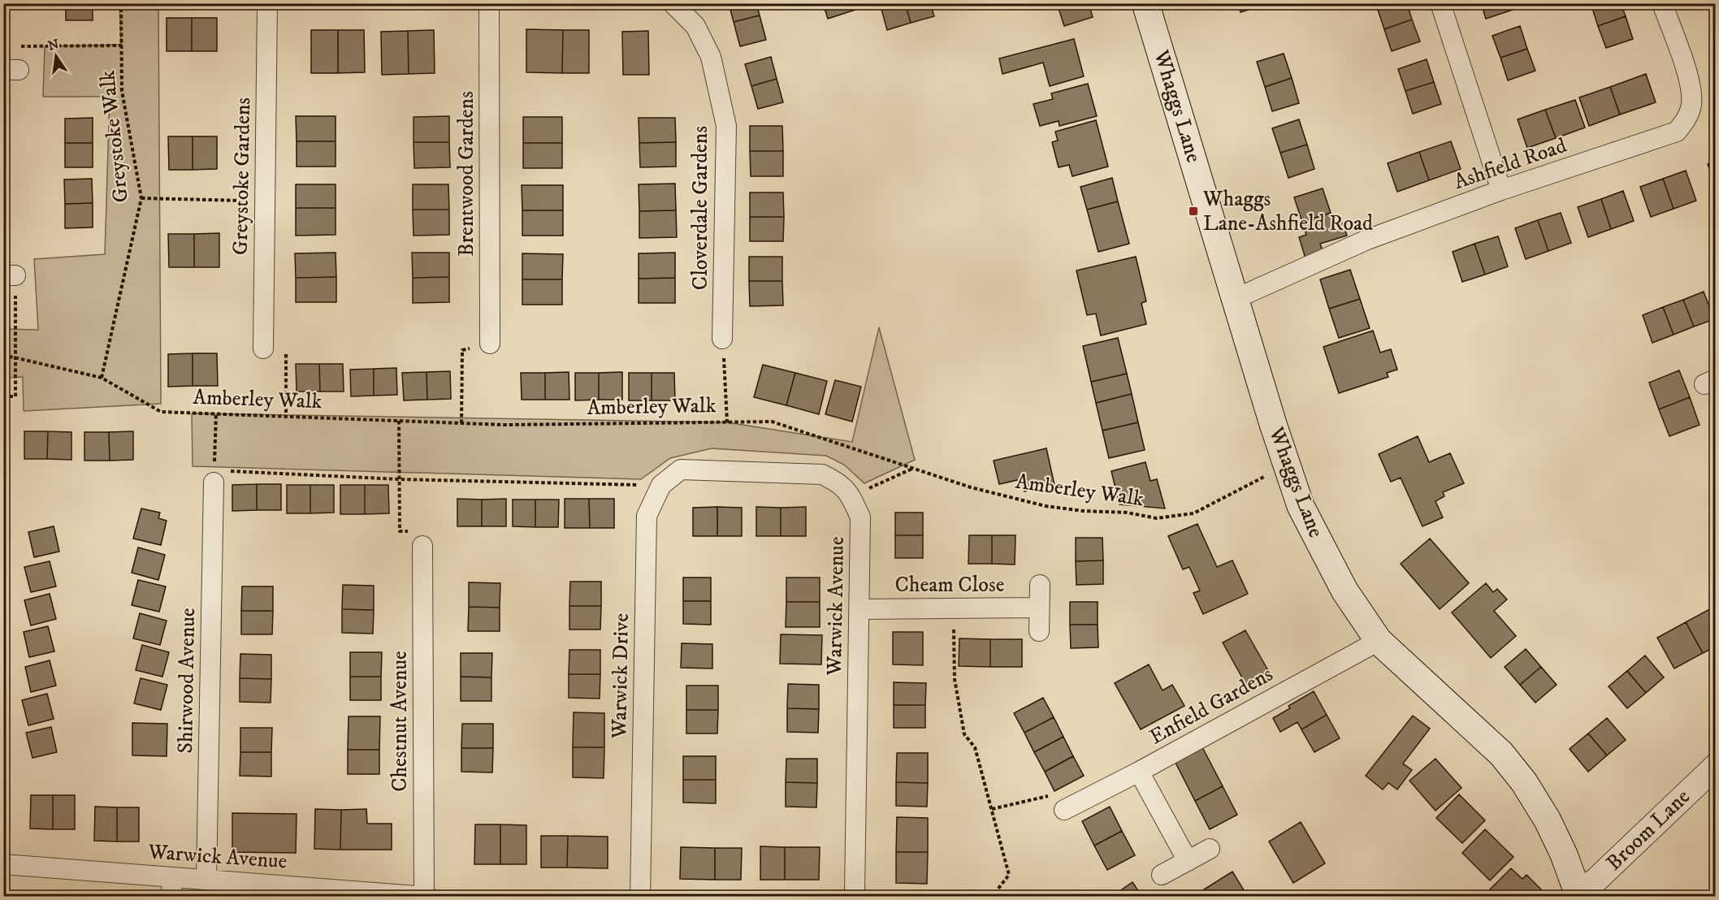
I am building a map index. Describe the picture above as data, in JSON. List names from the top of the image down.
{
  "streets": {
    "main road": ["Whaggs Lane"],
    "street": [
      "Ashfield Road",
      "Brentwood Gardens",
      "Greystoke Gardens",
      "Cloverdale Gardens",
      "Cheam Close",
      "Warwick Avenue",
      "Warwick Drive",
      "Shirwood Avenue",
      "Enfield Gardens",
      "Chestnut Avenue",
      "Broom Lane"
    ],
    "path": ["Greystoke Walk", "Amberley Walk"]
  },
  "crossings": [
    ["Whaggs Lane", "Ashfield Road"],
    ["Whaggs Lane", "Amberley Walk"],
    ["Whaggs Lane", "Enfield Gardens"],
    ["Whaggs Lane", "Broom Lane"],
    ["Greystoke Walk", "Amberley Walk"],
    ["Cheam Close", "Warwick Avenue"],
    ["Warwick Avenue", "Warwick Drive"],
    ["Warwick Avenue", "Shirwood Avenue"],
    ["Warwick Avenue", "Chestnut Avenue"]
  ],
  "places": {
    "transit": ["Whaggs Lane-Ashfield Road"]
  },
  "north": "top"
}
